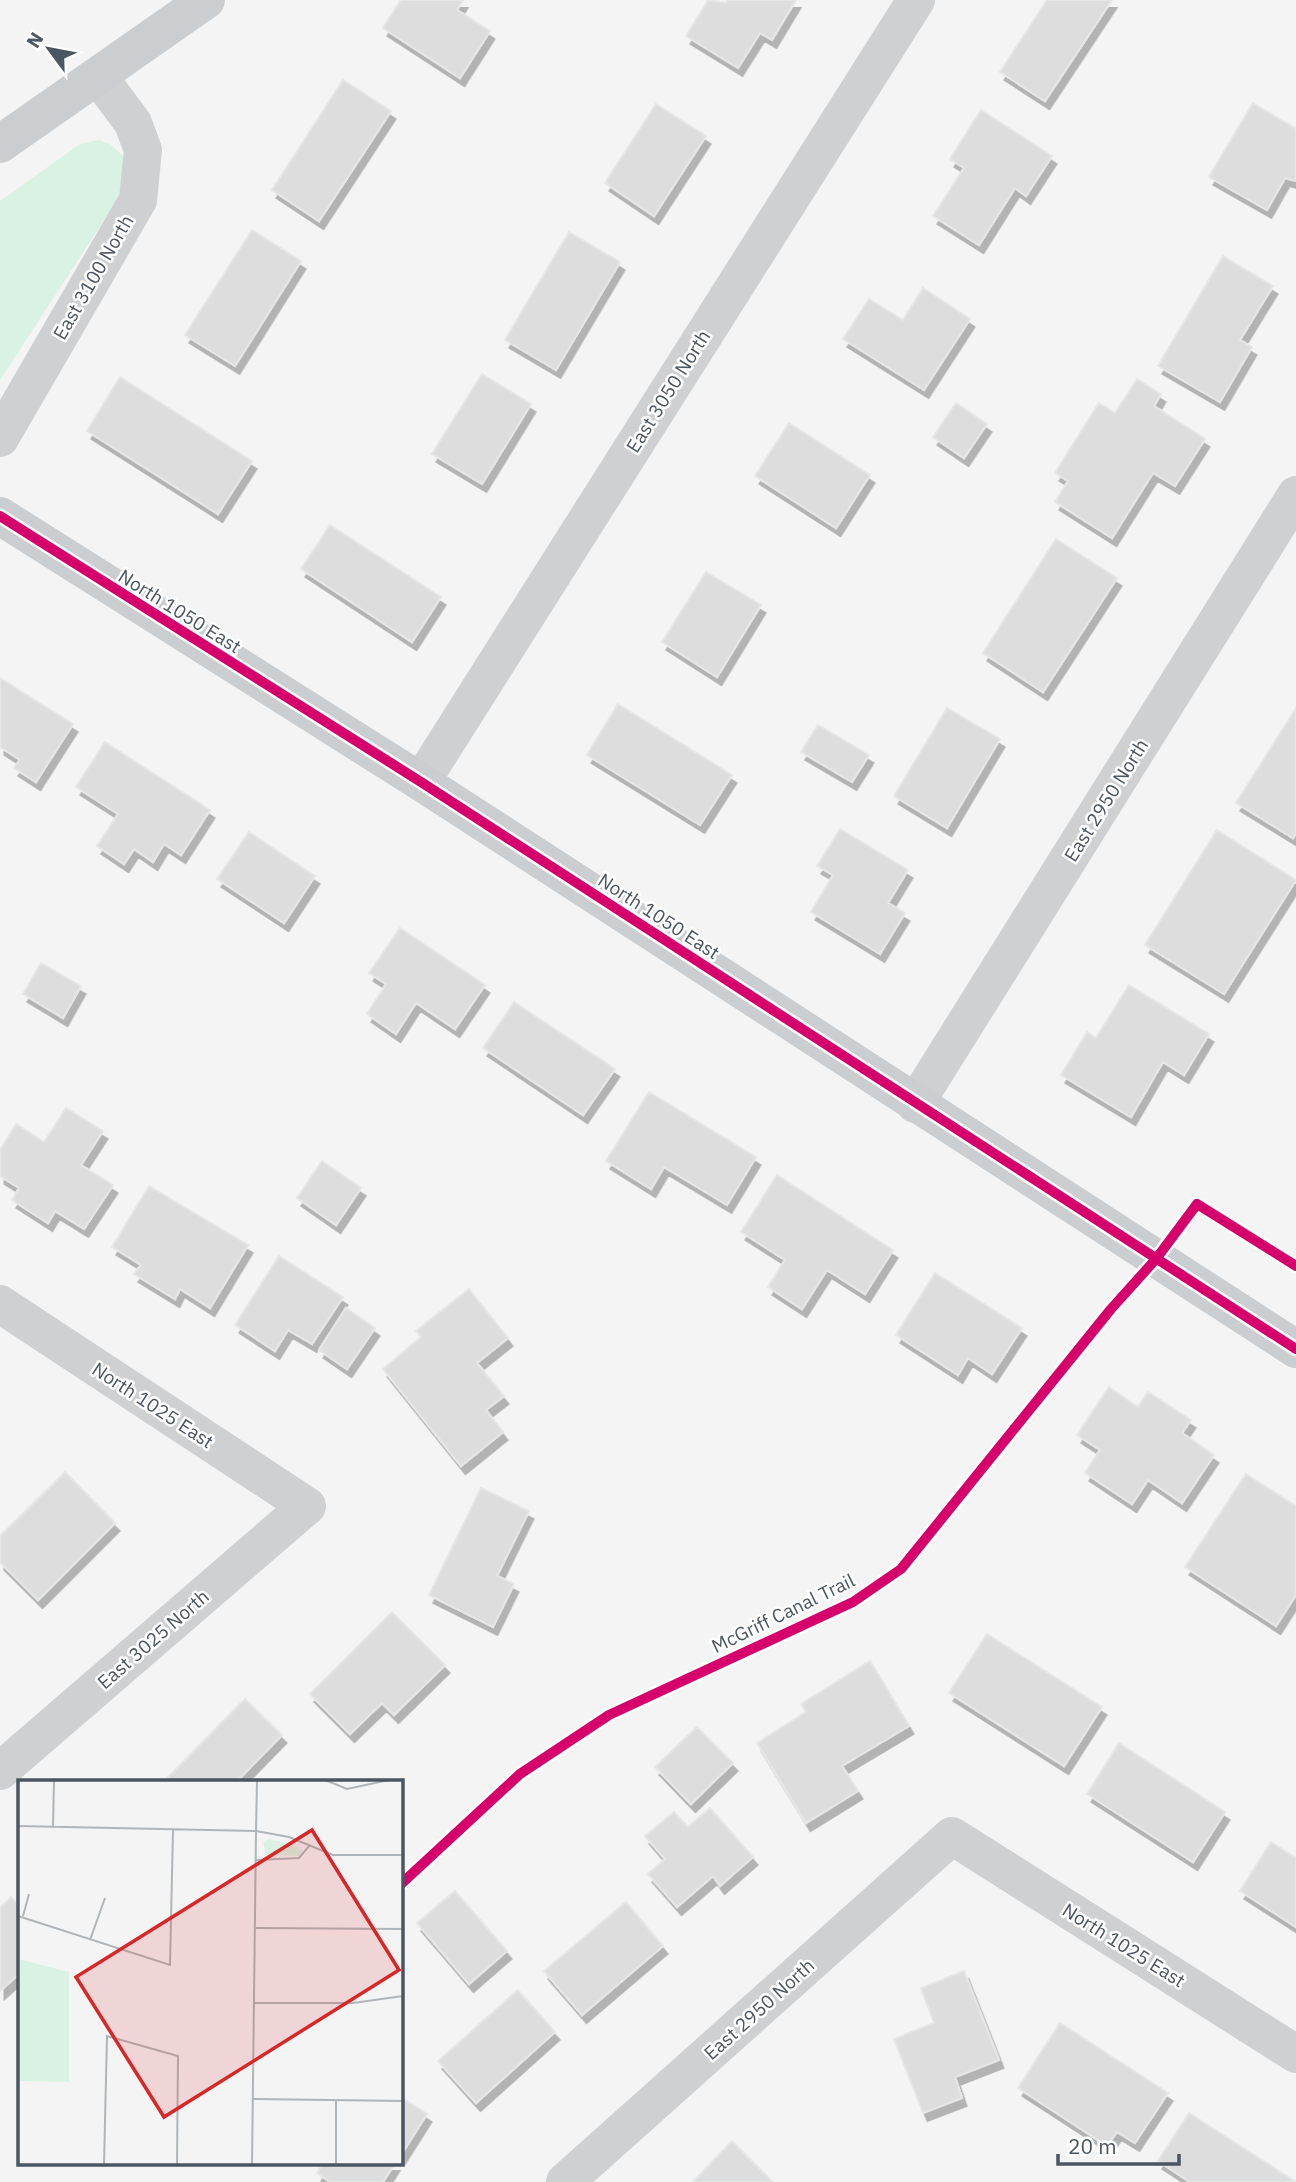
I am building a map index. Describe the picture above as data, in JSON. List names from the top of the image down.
{
  "streets": {
    "main road": ["North 1050 East"],
    "street": [
      "East 3100 North",
      "East 3050 North",
      "East 2950 North",
      "North 1025 East",
      "East 3025 North"
    ],
    "cycle path": ["McGriff Canal Trail"]
  },
  "crossings": [
    ["East 3050 North", "North 1050 East"],
    ["North 1050 East", "East 2950 North"],
    ["East 2950 North", "North 1025 East"],
    ["North 1025 East", "East 3025 North"]
  ],
  "scale_bar": "20 m",
  "north": "top left"
}
